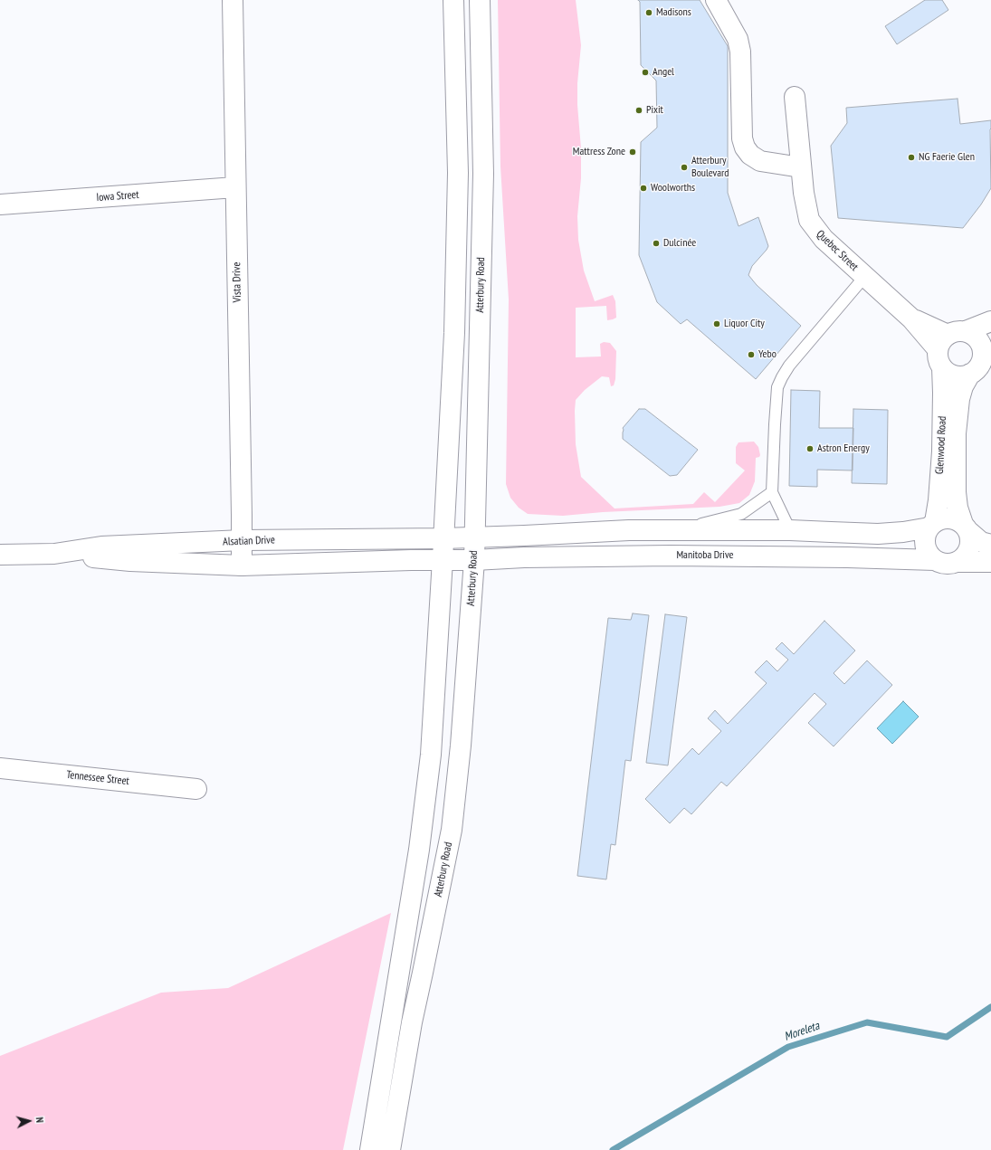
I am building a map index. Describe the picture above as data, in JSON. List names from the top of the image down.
{
  "streets": {
    "street": [
      "Iowa Street",
      "Quebec Street",
      "Vista Drive",
      "Atterbury Road",
      "Glenwood Road",
      "Alsatian Drive",
      "Manitoba Drive",
      "Tennessee Street"
    ]
  },
  "crossings": [
    ["Iowa Street", "Vista Drive"],
    ["Quebec Street", "Glenwood Road"],
    ["Vista Drive", "Alsatian Drive"],
    ["Atterbury Road", "Alsatian Drive"],
    ["Atterbury Road", "Manitoba Drive"],
    ["Glenwood Road", "Manitoba Drive"],
    ["Alsatian Drive", "Manitoba Drive"]
  ],
  "water": ["Moreleta"],
  "places": [
    "Madisons",
    "Angel",
    "Pixit",
    "Mattress Zone",
    "NG Faerie Glen",
    "Atterbury Boulevard",
    "Woolworths",
    "Dulcinée",
    "Liquor City",
    "Yebo",
    "Astron Energy"
  ],
  "north": "right"
}
